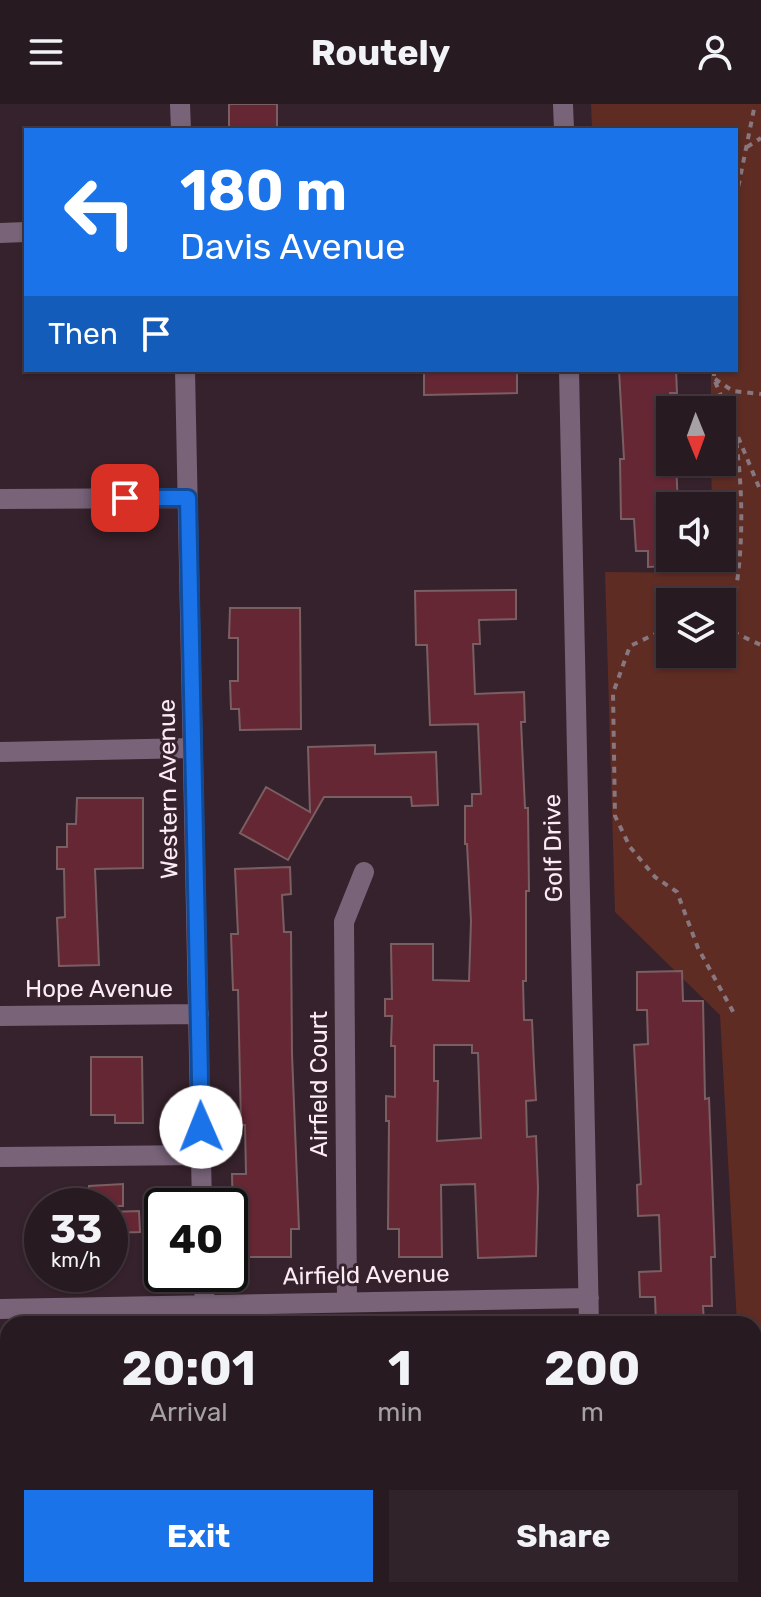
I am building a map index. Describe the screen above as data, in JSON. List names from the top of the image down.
{
  "streets": {
    "street": [
      "Western Avenue",
      "Golf Drive",
      "Hope Avenue",
      "Airfield Court",
      "Airfield Avenue"
    ]
  },
  "crossings": [
    ["Western Avenue", "Hope Avenue"],
    ["Golf Drive", "Airfield Avenue"],
    ["Airfield Court", "Airfield Avenue"]
  ],
  "north": "bottom",
  "page": {
    "header": "Routely",
    "turn": ["180 m", "Davis Avenue"],
    "then": "Then",
    "speed": "33 km/h",
    "limit": "40",
    "eta": [
      "20:01",
      "Arrival",
      "1",
      "min",
      "200",
      "m"
    ],
    "buttons": ["Exit", "Share"]
  }
}
